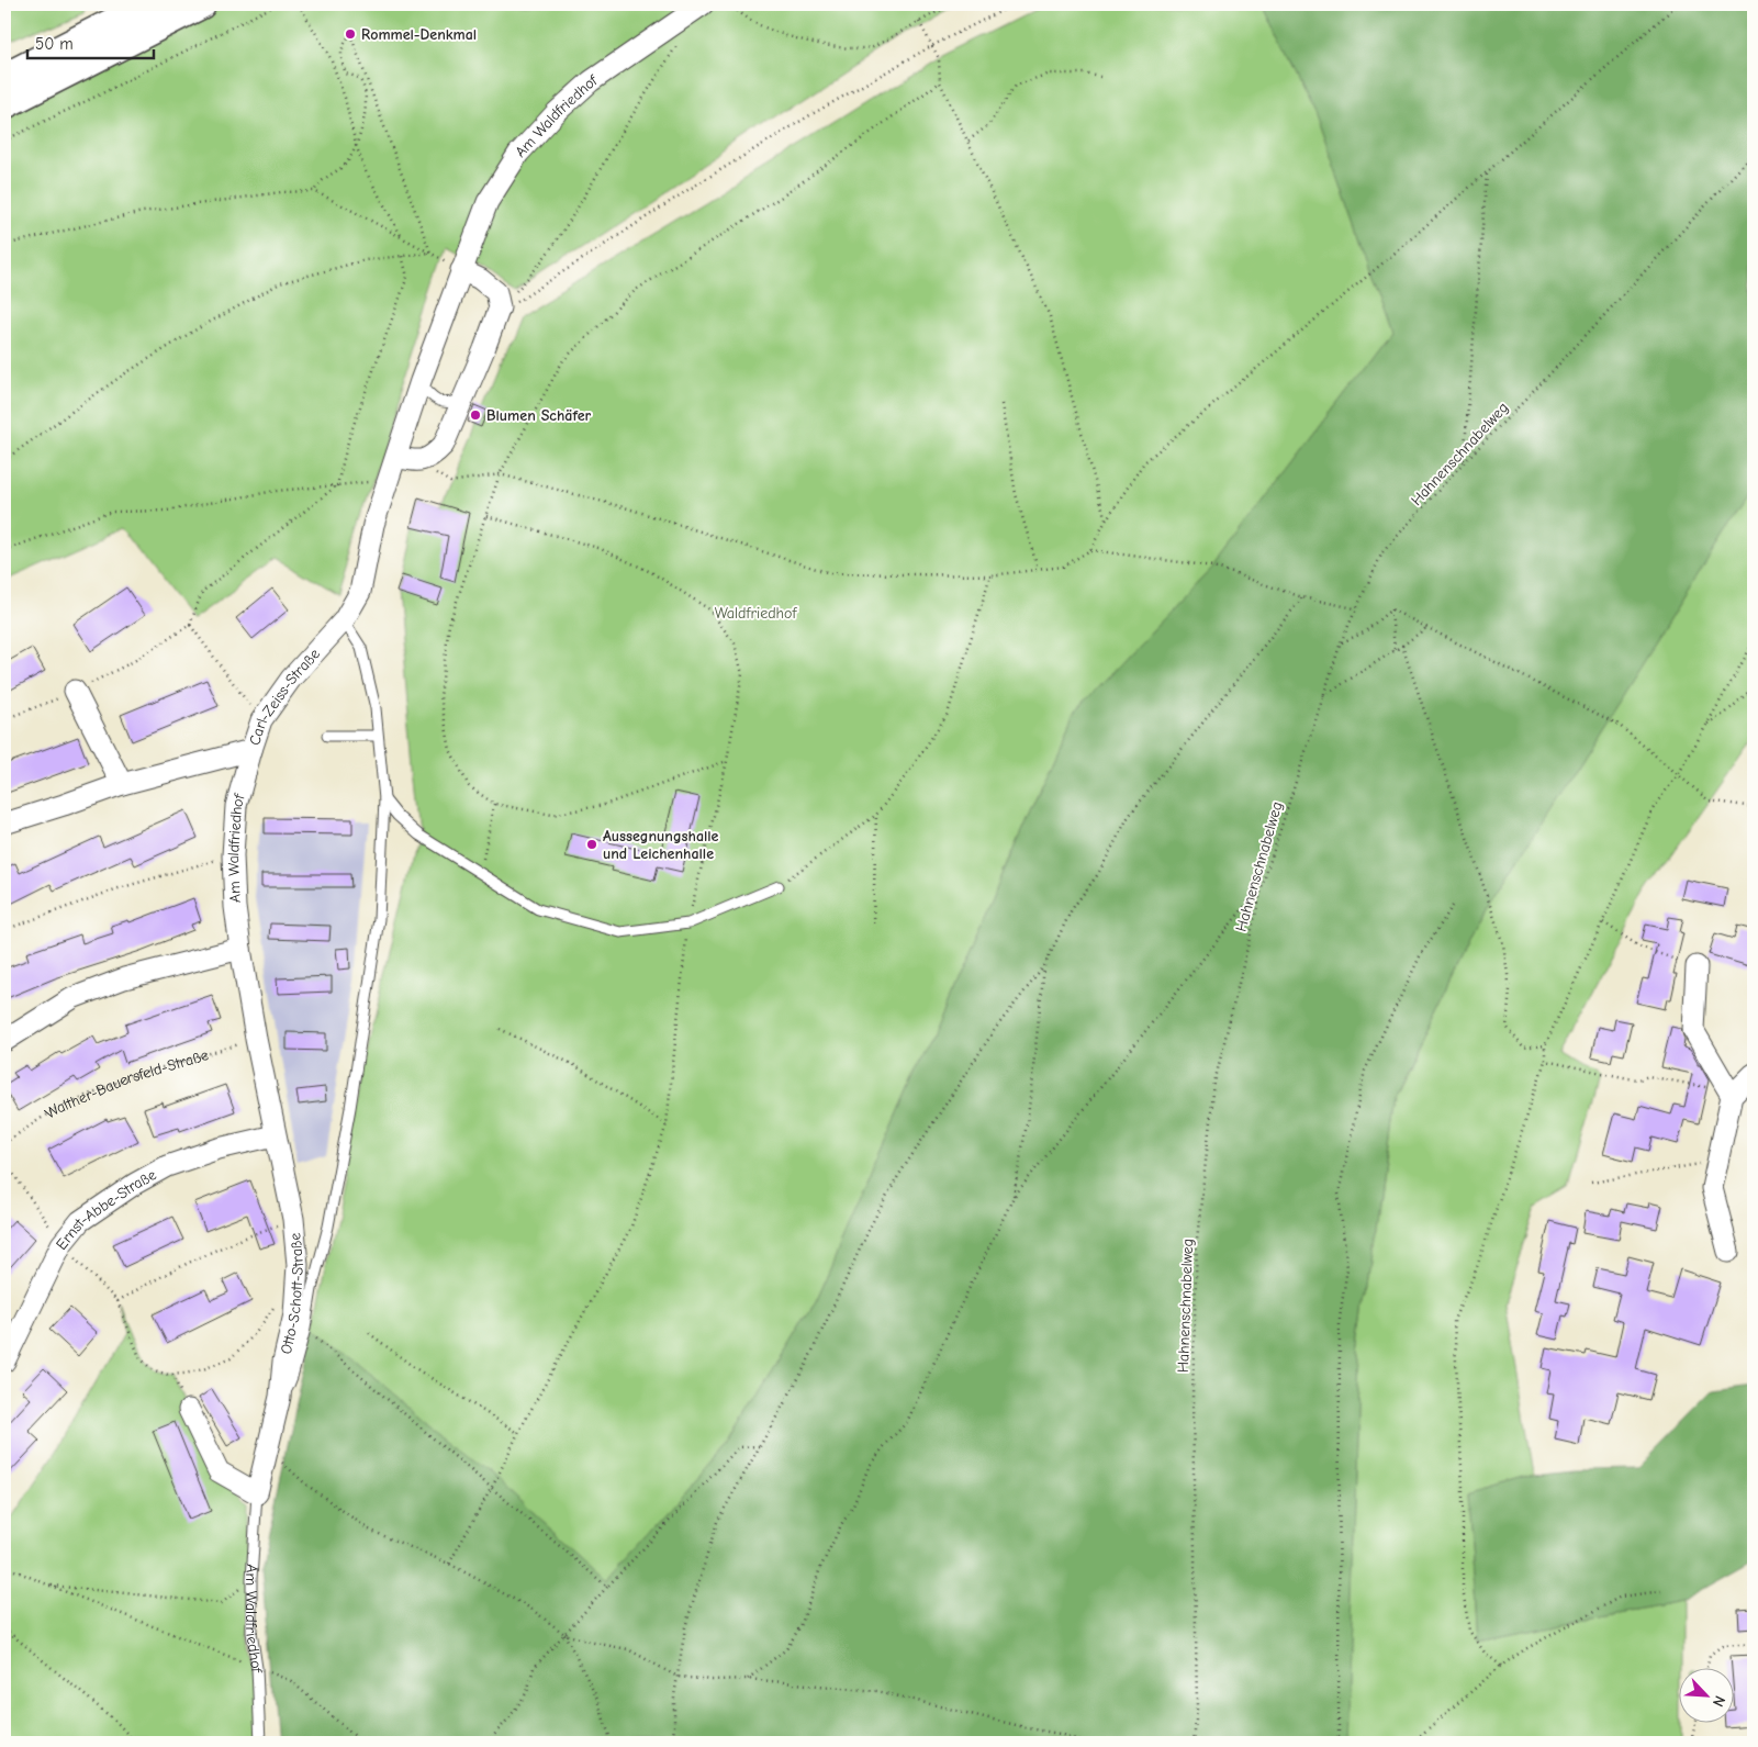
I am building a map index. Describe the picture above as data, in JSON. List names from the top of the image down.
{
  "streets": {
    "street": [
      "Am Waldfriedhof",
      "Carl-Zeiss-Straße",
      "Ernst-Abbe-Straße",
      "Otto-Schott-Straße"
    ],
    "path": ["Hahnenschnabelweg", "Walther-Bauersfeld-Straße"]
  },
  "crossings": [
    ["Am Waldfriedhof", "Carl-Zeiss-Straße"],
    ["Am Waldfriedhof", "Otto-Schott-Straße"],
    ["Walther-Bauersfeld-Straße", "Otto-Schott-Straße"],
    ["Ernst-Abbe-Straße", "Otto-Schott-Straße"]
  ],
  "parks": ["Waldfriedhof"],
  "places": ["Rommel-Denkmal", "Blumen Schäfer", "Aussegnungshalle und Leichenhalle"],
  "scale_bar": "50 m",
  "north": "bottom right"
}
